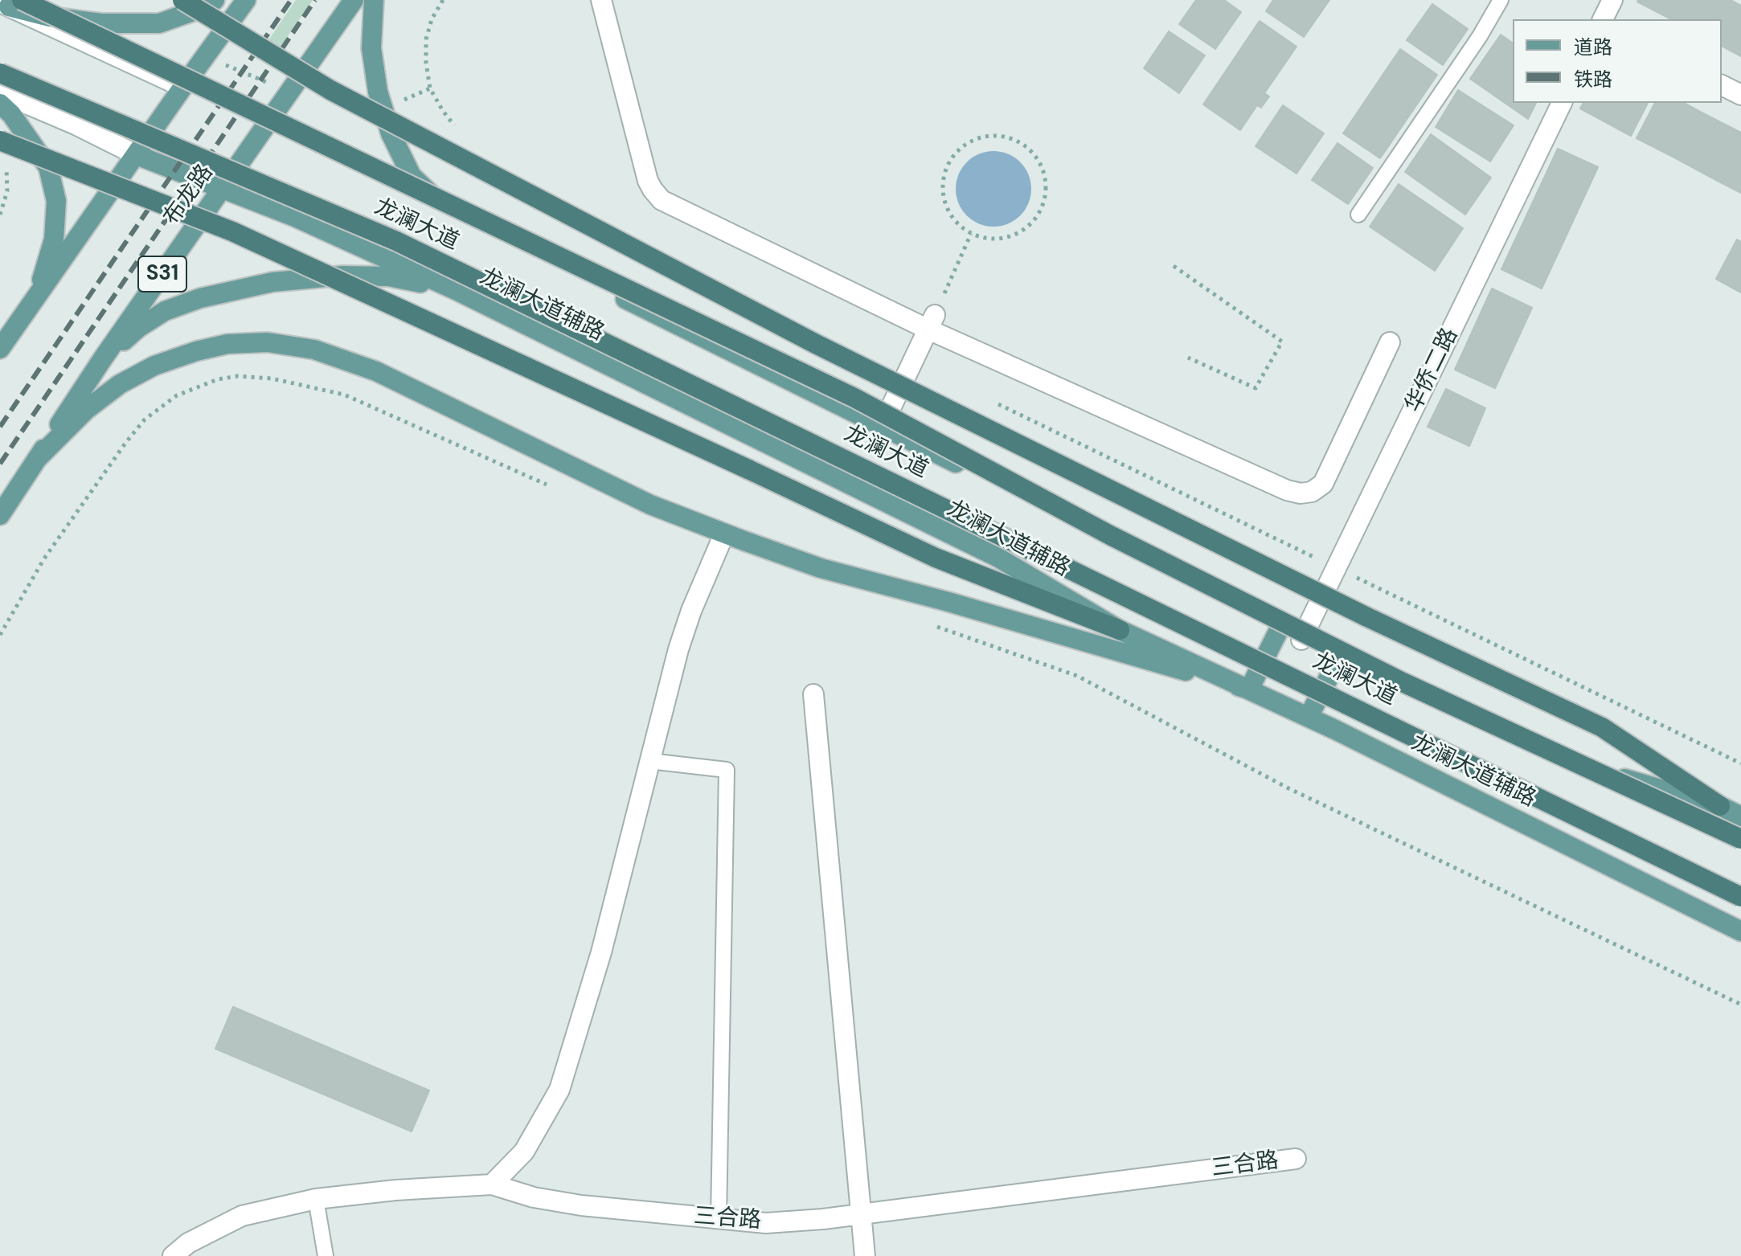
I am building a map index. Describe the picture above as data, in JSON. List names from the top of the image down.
{
  "streets": {
    "highway": ["龙澜大道"],
    "main road": ["布龙路", "S31", "龙澜大道辅路"],
    "street": ["华侨二路", "三合路"]
  },
  "crossings": [
    ["布龙路", "龙澜大道辅路"],
    ["龙澜大道", "龙澜大道辅路"],
    ["龙澜大道辅路", "华侨二路"]
  ],
  "legend": ["道路", "铁路"]
}
